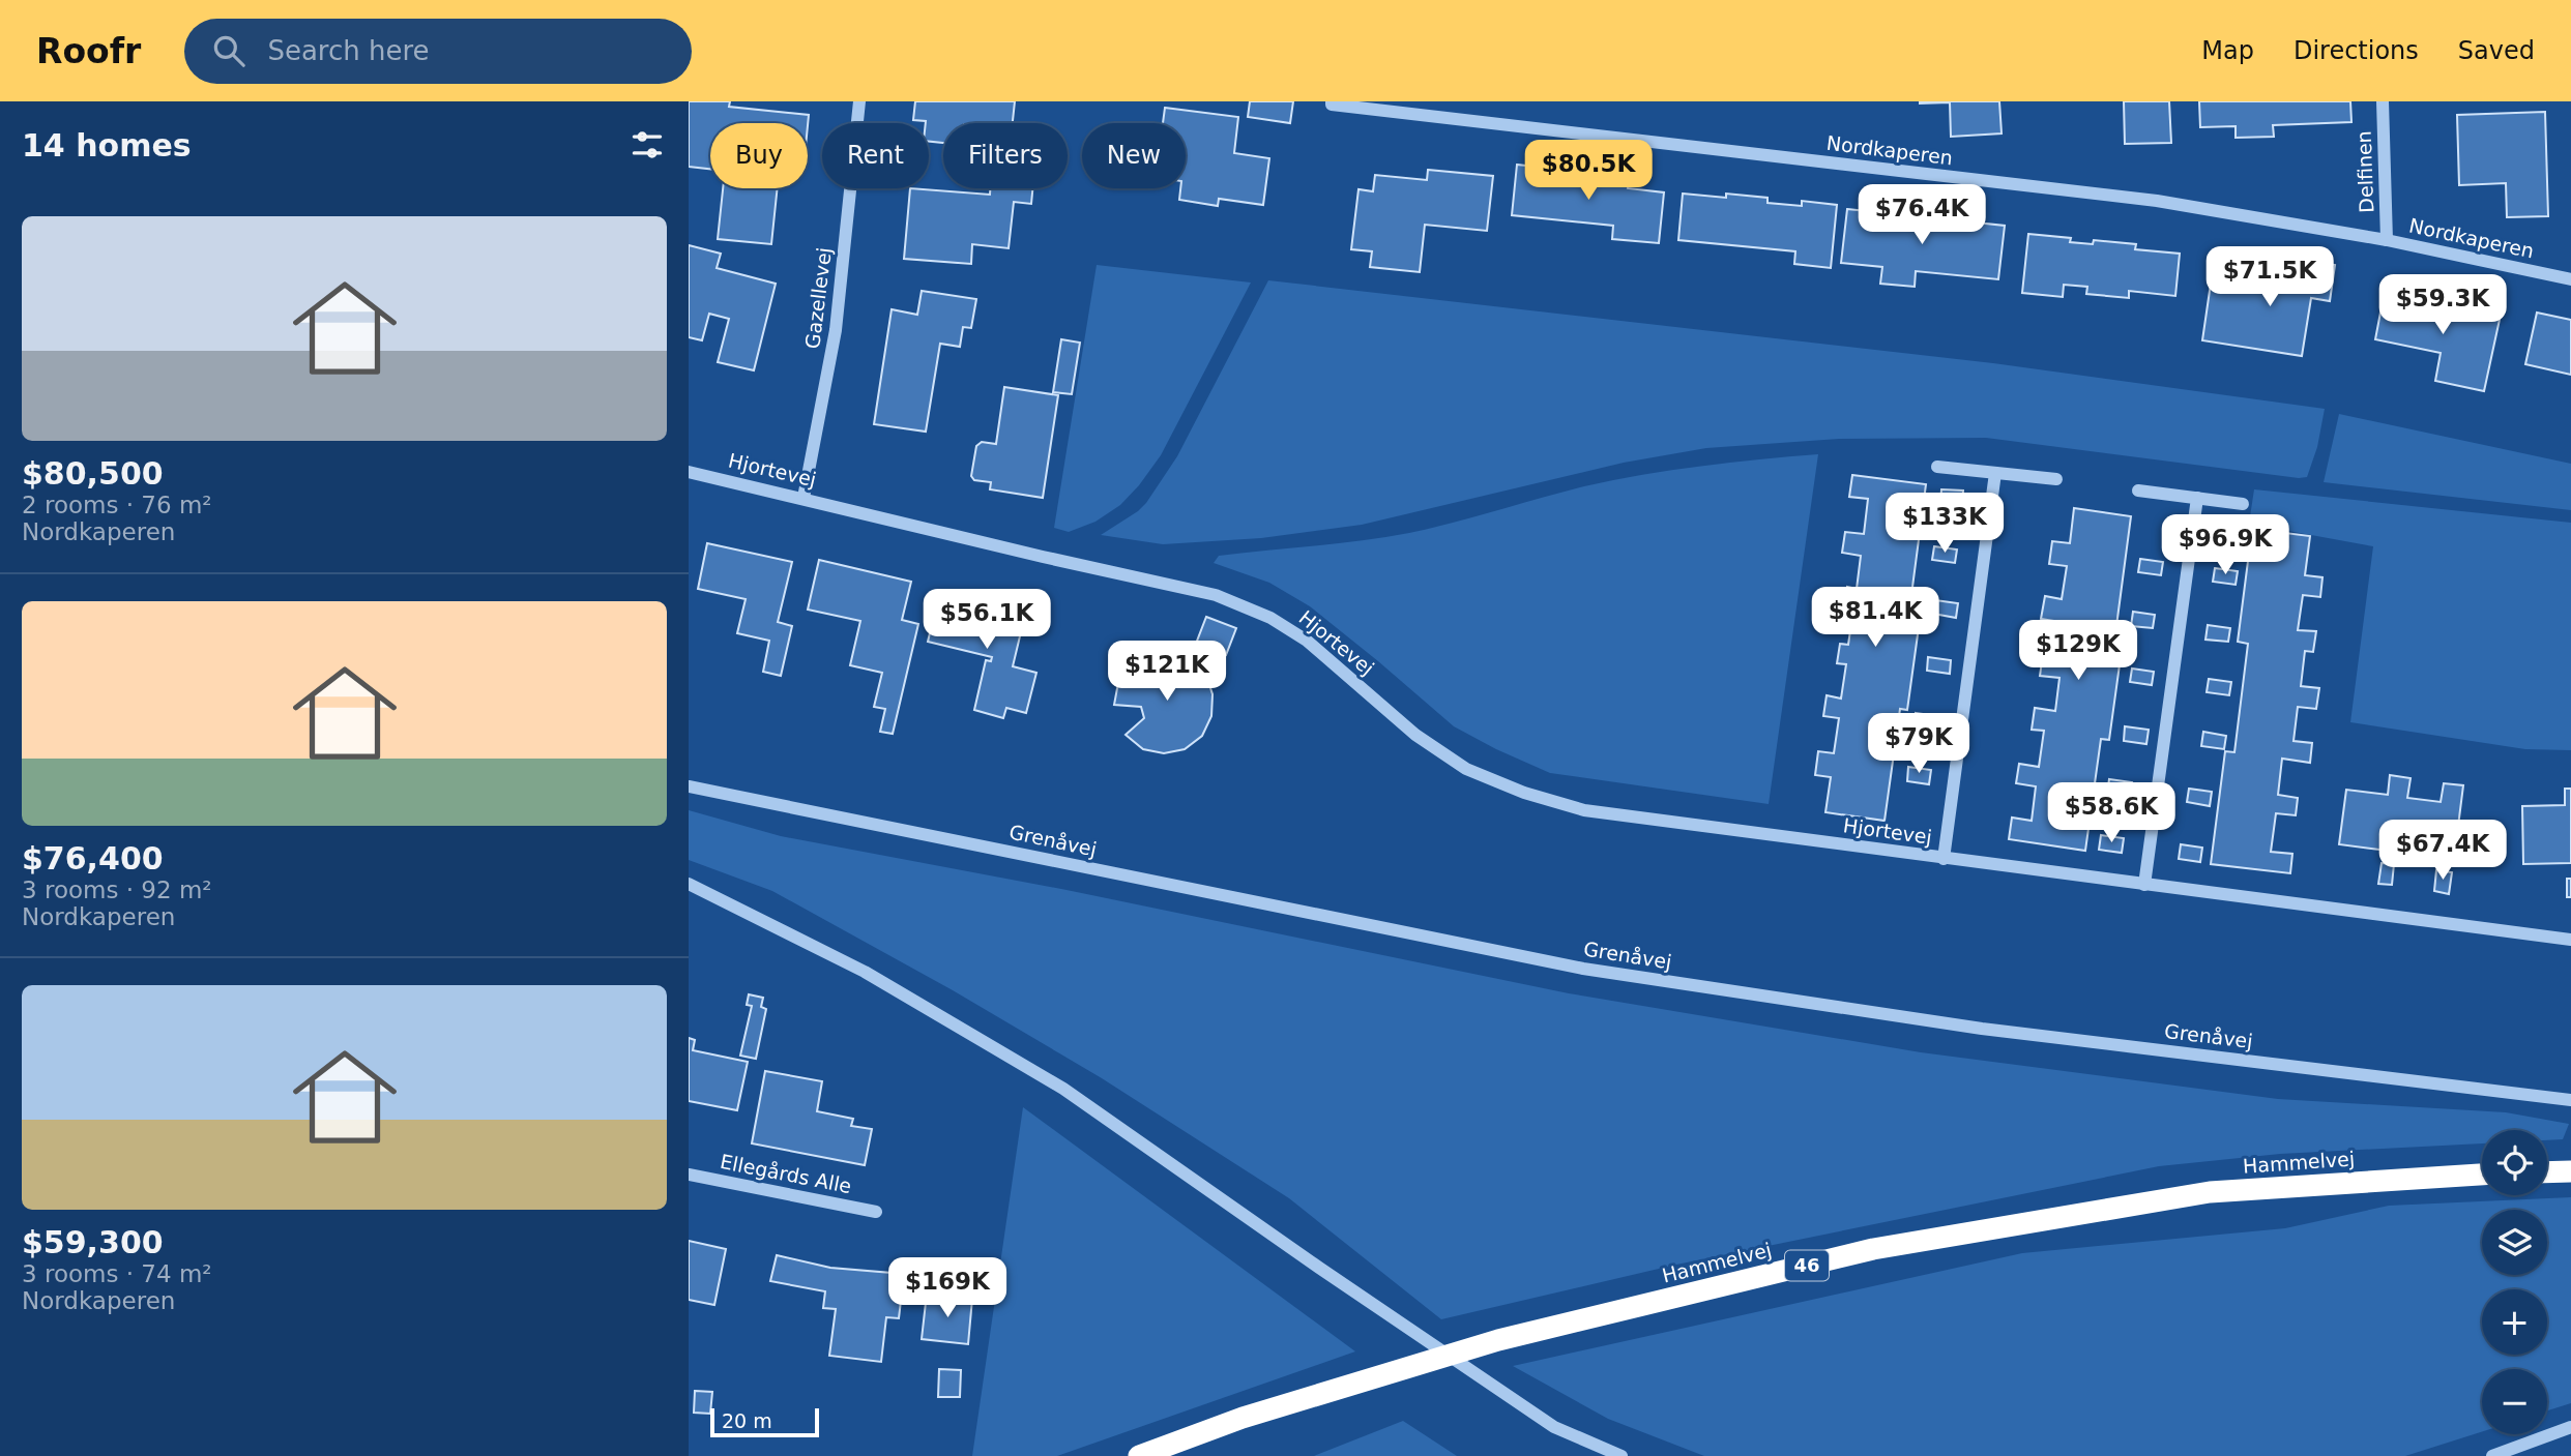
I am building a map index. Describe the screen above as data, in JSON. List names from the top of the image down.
{
  "streets": {
    "highway": ["Hammelvej", "46"],
    "street": [
      "Nordkaperen",
      "Delfinen",
      "Gazellevej",
      "Hjortevej",
      "Grenåvej",
      "Ellegårds Alle"
    ]
  },
  "crossings": [
    ["Nordkaperen", "Delfinen"],
    ["Gazellevej", "Hjortevej"]
  ],
  "scale_bar": "20 m",
  "page": {
    "header": "Roofr",
    "search": "Search here",
    "nav": ["Map", "Directions", "Saved"],
    "heading": "14 homes",
    "chip": [
      "Buy",
      "Rent",
      "Filters",
      "New"
    ],
    "price": [
      "$80.5K",
      "$76.4K",
      "$71.5K",
      "$59.3K",
      "$133K",
      "$96.9K",
      "$81.4K",
      "$56.1K",
      "$129K",
      "$121K",
      "$79K",
      "$58.6K",
      "$67.4K",
      "$169K"
    ],
    "list": [
      {
        "name": "$80,500",
        "note": "2 rooms · 76 m² · Nordkaperen"
      },
      {
        "name": "$76,400",
        "note": "3 rooms · 92 m² · Nordkaperen"
      },
      {
        "name": "$59,300",
        "note": "3 rooms · 74 m² · Nordkaperen"
      }
    ],
    "map_buttons": ["+", "−"],
    "scale": "20 m"
  }
}
